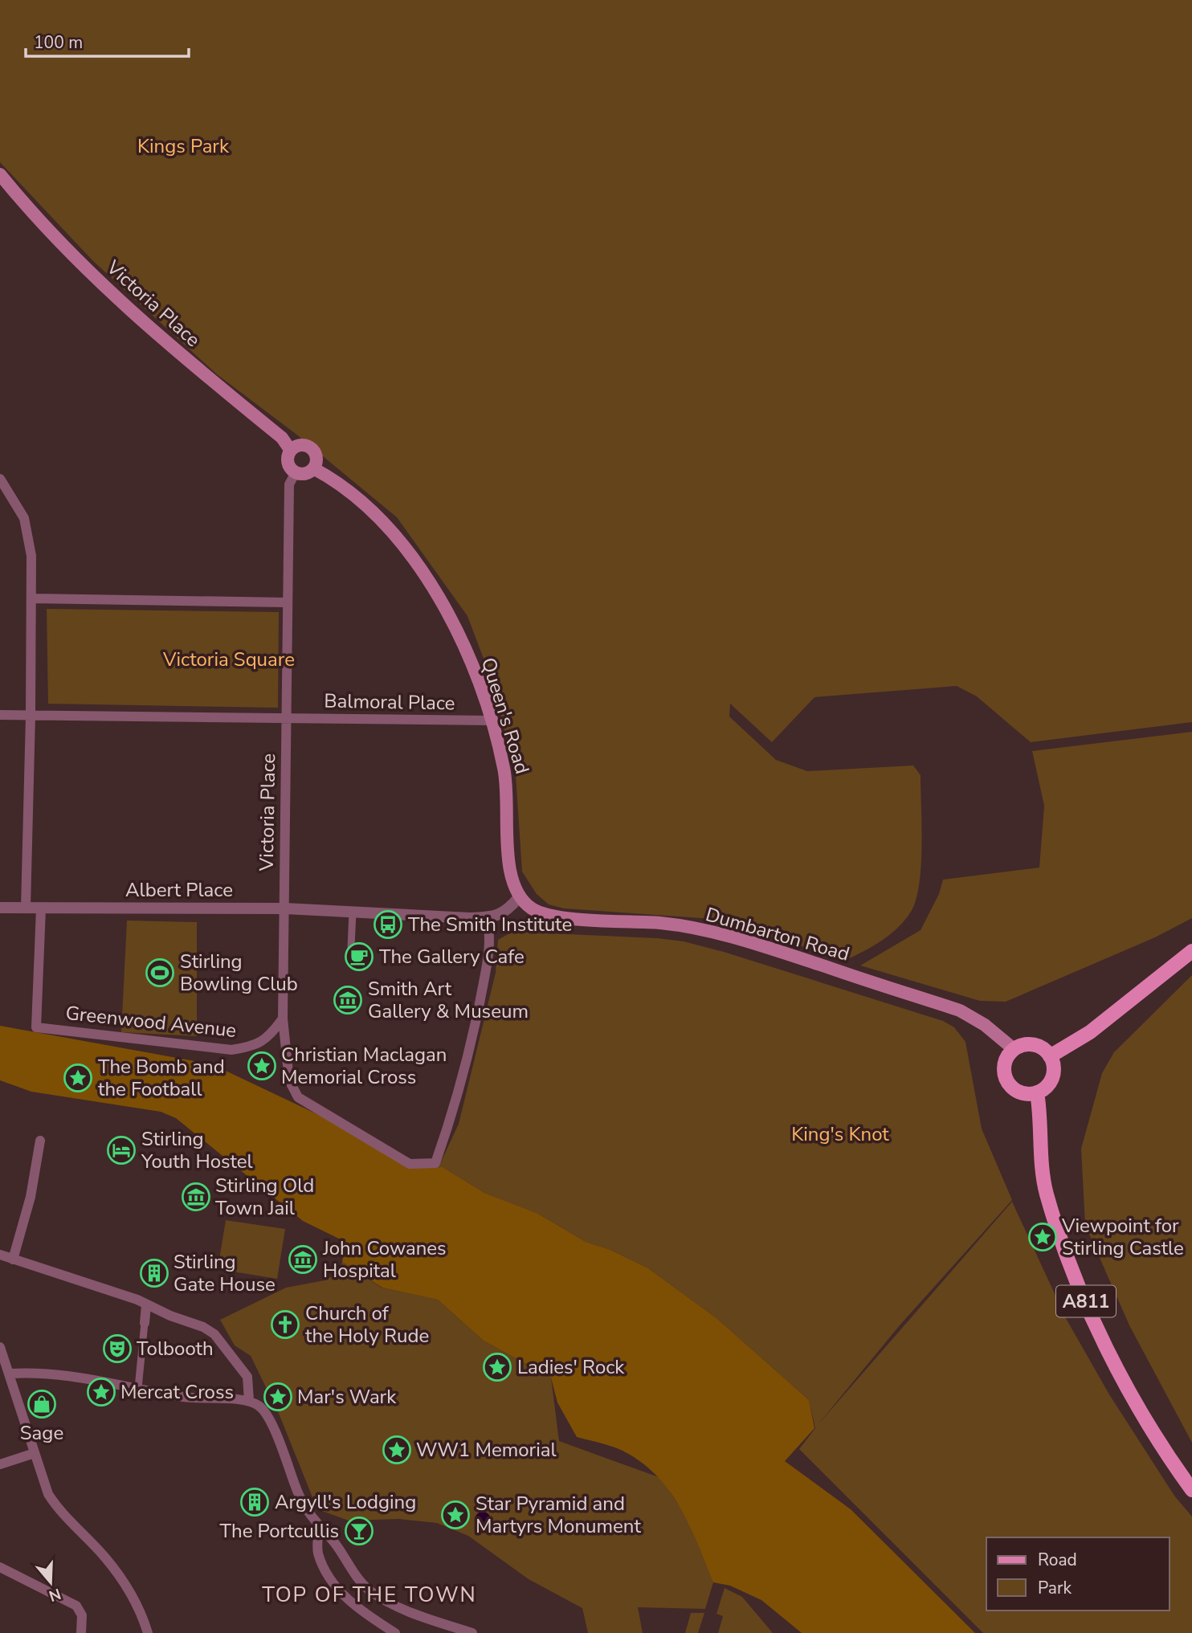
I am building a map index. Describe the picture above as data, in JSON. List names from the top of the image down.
{
  "streets": {
    "main road": [
      "Victoria Place",
      "Queen's Road",
      "Dumbarton Road",
      "A811"
    ],
    "street": ["Balmoral Place", "Albert Place", "Greenwood Avenue"]
  },
  "crossings": [
    ["Victoria Place", "Balmoral Place"],
    ["Victoria Place", "Queen's Road"],
    ["Victoria Place", "Albert Place"],
    ["Victoria Place", "Greenwood Avenue"],
    ["Balmoral Place", "Queen's Road"],
    ["Queen's Road", "Albert Place"],
    ["Queen's Road", "Dumbarton Road"],
    ["Albert Place", "Dumbarton Road"],
    ["Albert Place", "Greenwood Avenue"],
    ["Dumbarton Road", "A811"]
  ],
  "districts": ["TOP OF THE TOWN"],
  "parks": ["Kings Park", "Victoria Square", "King's Knot"],
  "places": {
    "bus stop": ["The Smith Institute"],
    "cafe": ["The Gallery Cafe"],
    "sports": ["Stirling Bowling Club"],
    "museum": ["Smith Art Gallery & Museum", "Stirling Old Town Jail", "John Cowanes Hospital"],
    "place": [
      "Christian Maclagan Memorial Cross",
      "The Bomb and the Football",
      "Viewpoint for Stirling Castle",
      "Ladies' Rock",
      "Mercat Cross",
      "Mar's Wark",
      "WW1 Memorial",
      "Star Pyramid and Martyrs Monument"
    ],
    "hotel": ["Stirling Youth Hostel"],
    "building": ["Stirling Gate House", "Argyll's Lodging"],
    "church": ["Church of the Holy Rude"],
    "theatre": ["Tolbooth"],
    "shop": ["Sage"],
    "bar": ["The Portcullis"]
  },
  "legend": ["Road", "Park"],
  "scale_bar": "100 m",
  "north": "bottom"
}
